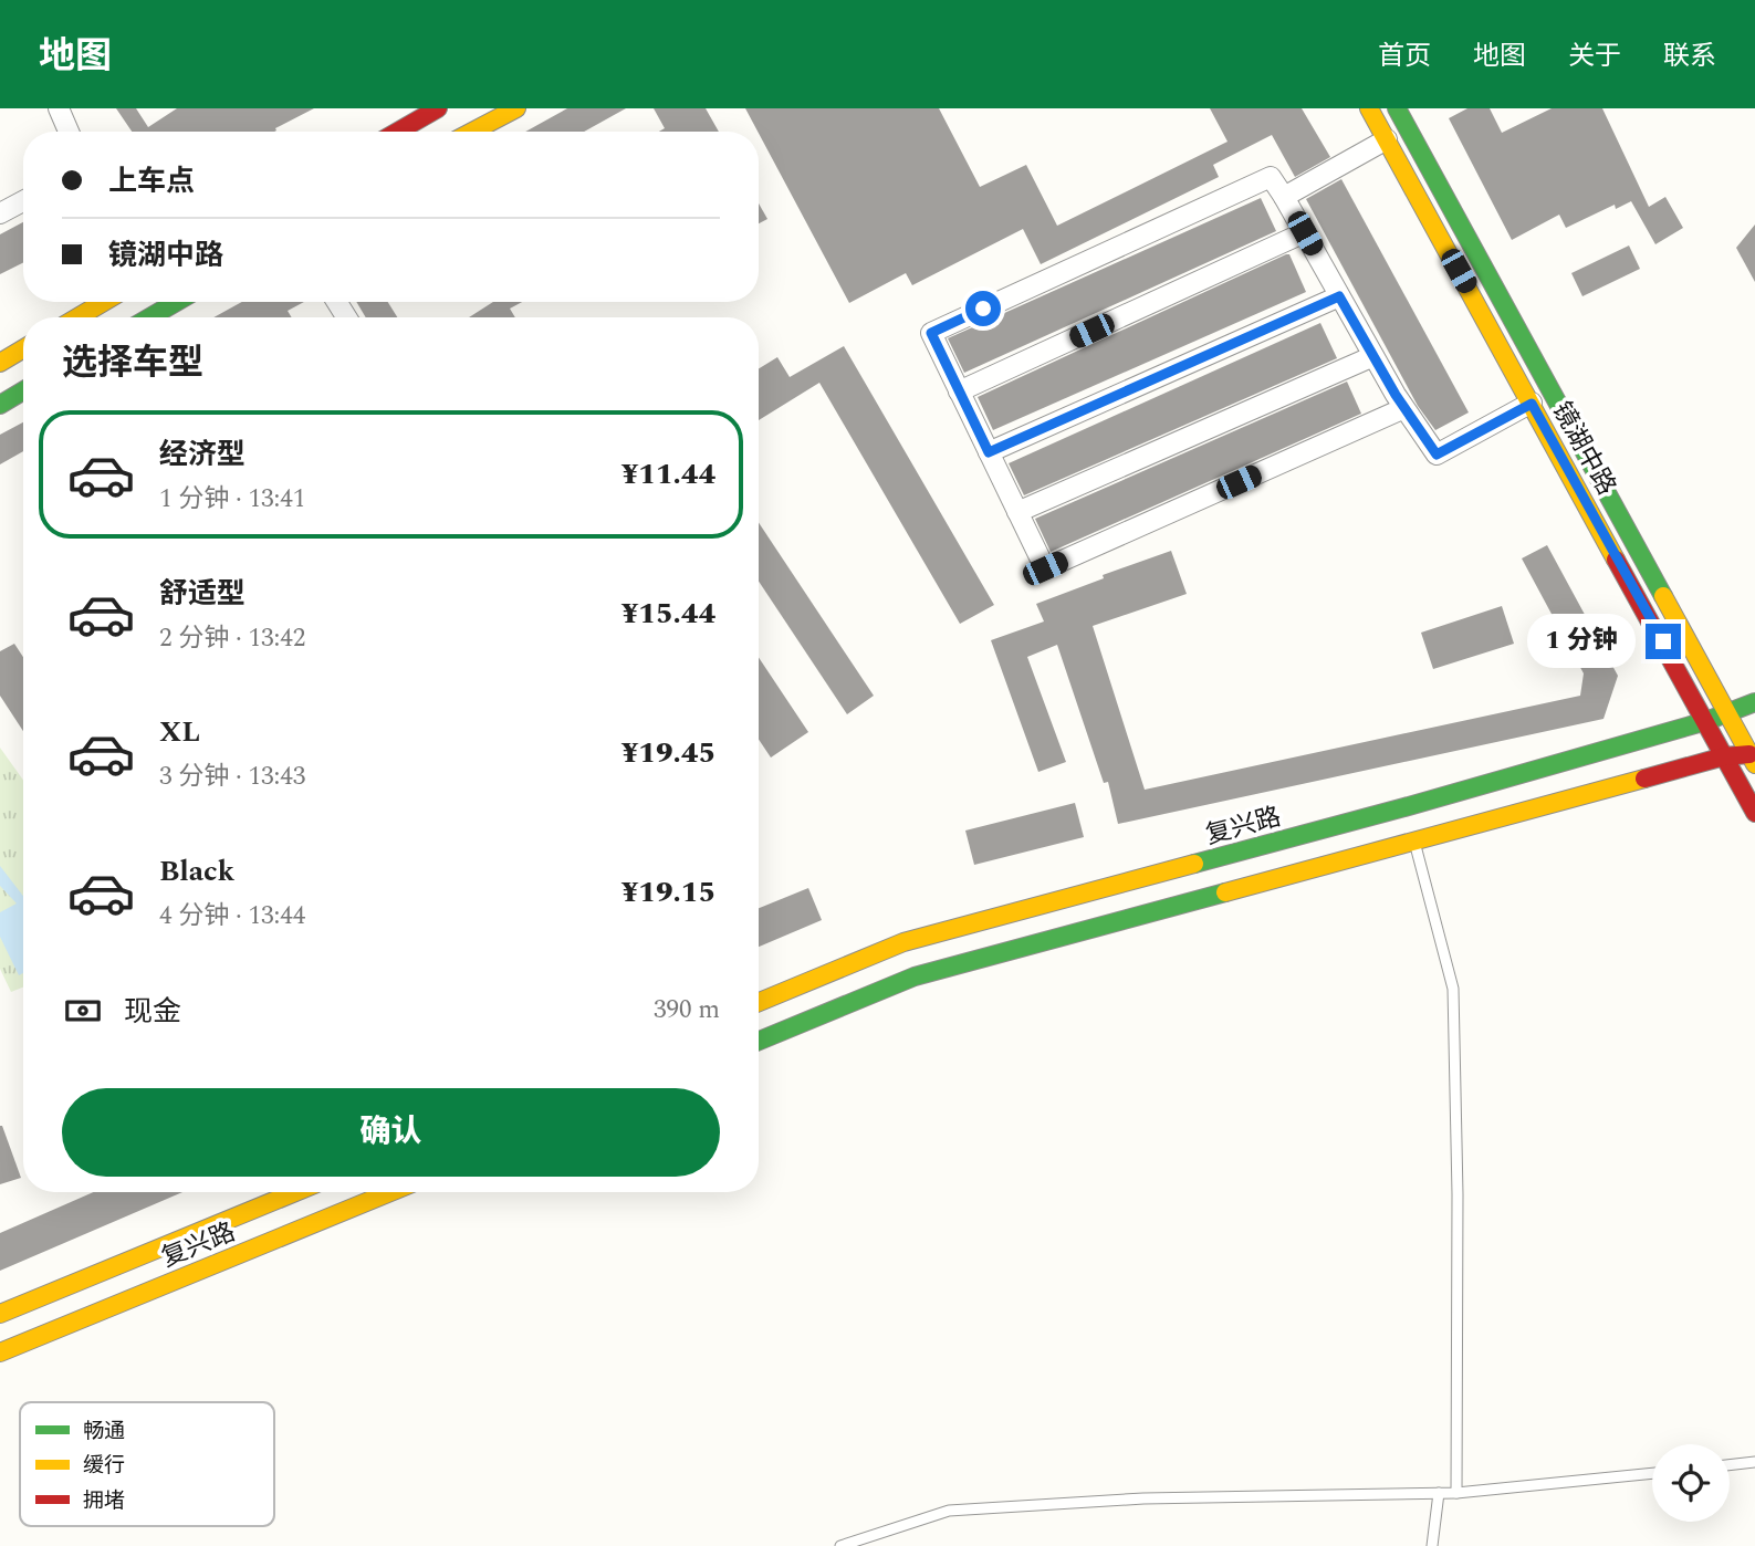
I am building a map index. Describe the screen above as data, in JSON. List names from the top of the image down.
{
  "streets": {
    "street": ["镜湖中路", "复兴路"]
  },
  "crossings": [
    ["镜湖中路", "复兴路"]
  ],
  "legend": ["畅通", "缓行", "拥堵"],
  "page": {
    "header": "地图",
    "nav": [
      "首页",
      "地图",
      "关于",
      "联系"
    ],
    "banner": ["上车点", "镜湖中路"],
    "heading": "选择车型",
    "list": [
      {
        "name": "经济型",
        "note": "1 分钟 · 13:41",
        "value": "¥11.44"
      },
      {
        "name": "舒适型",
        "note": "2 分钟 · 13:42",
        "value": "¥15.44"
      },
      {
        "name": "XL",
        "note": "3 分钟 · 13:43",
        "value": "¥19.45"
      },
      {
        "name": "Black",
        "note": "4 分钟 · 13:44",
        "value": "¥19.15"
      }
    ],
    "bubble": "1 分钟",
    "pay": ["现金", "390 m"],
    "buttons": "确认"
  }
}
